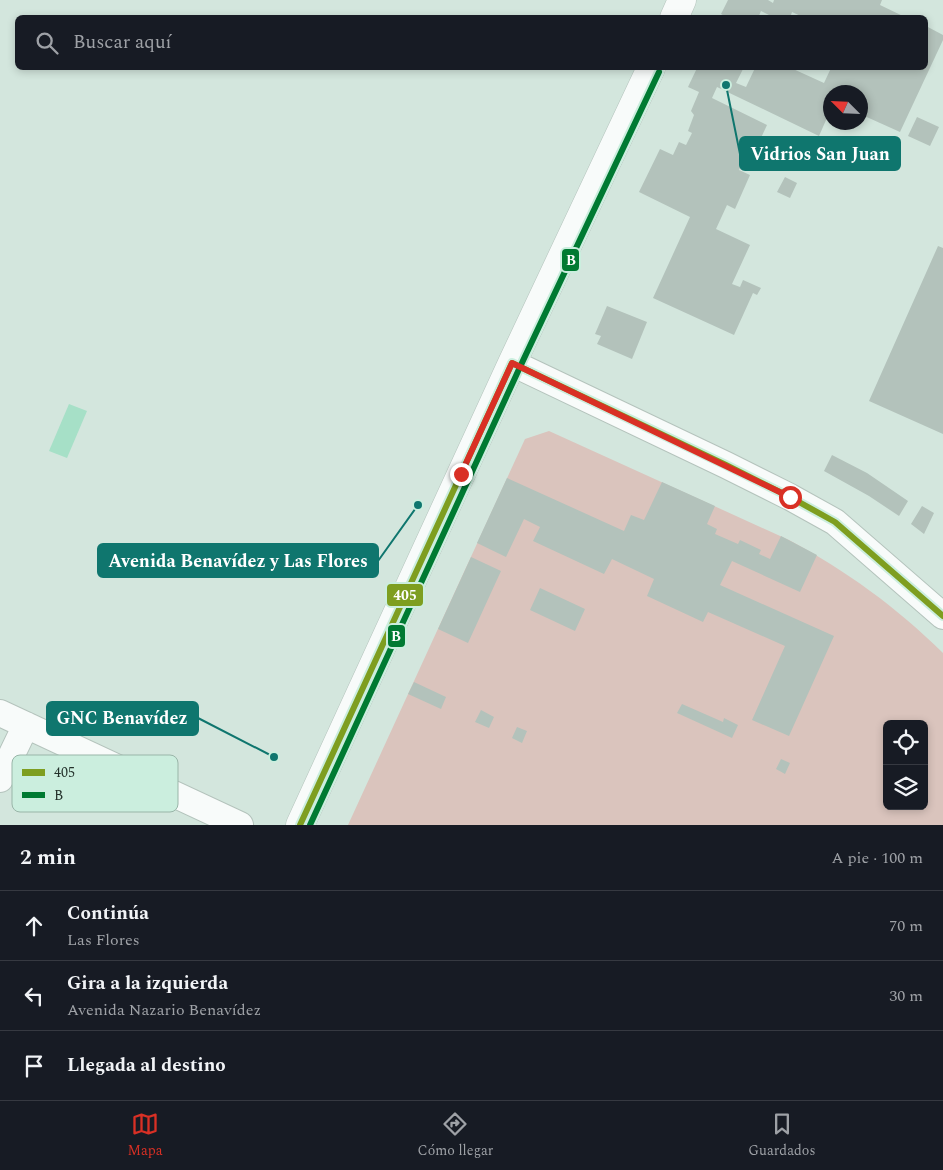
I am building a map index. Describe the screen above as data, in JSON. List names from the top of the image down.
{
  "places": ["Vidrios San Juan", "Avenida Benavídez y Las Flores", "GNC Benavídez"],
  "lines": ["transit line B", "transit line 405"],
  "legend": ["405", "B"],
  "north": "top left",
  "page": {
    "search": "Buscar aquí",
    "heading": ["2 min", "A pie · 100 m"],
    "list": [
      ["Continúa", "Las Flores", "70 m"],
      ["Gira a la izquierda", "Avenida Nazario Benavídez", "30 m"],
      "Llegada al destino"
    ],
    "nav": ["Mapa", "Cómo llegar", "Guardados"]
  }
}
